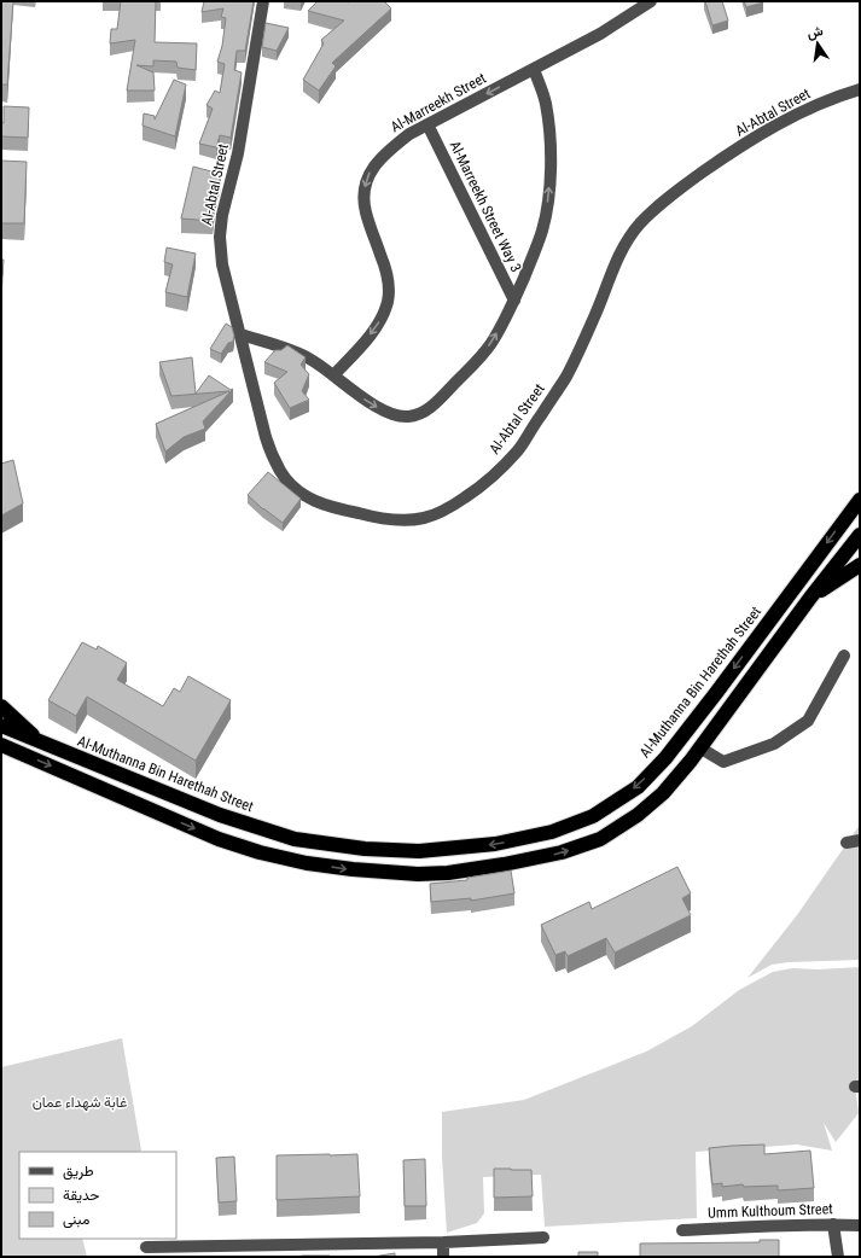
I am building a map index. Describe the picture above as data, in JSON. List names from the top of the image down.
{
  "streets": {
    "highway": ["Al-Muthanna Bin Harethah Street"],
    "street": [
      "Al-Marreekh Street",
      "Al-Abtal Street",
      "Al-Marreekh Street Way 3",
      "Umm Kulthoum Street"
    ]
  },
  "crossings": [
    ["Al-Marreekh Street", "Al-Marreekh Street Way 3"]
  ],
  "one_way": ["Al-Marreekh Street", "Al-Muthanna Bin Harethah Street"],
  "parks": ["غابة شهداء عمان"],
  "legend": ["طريق", "حديقة", "مبنى"],
  "north": "top"
}
